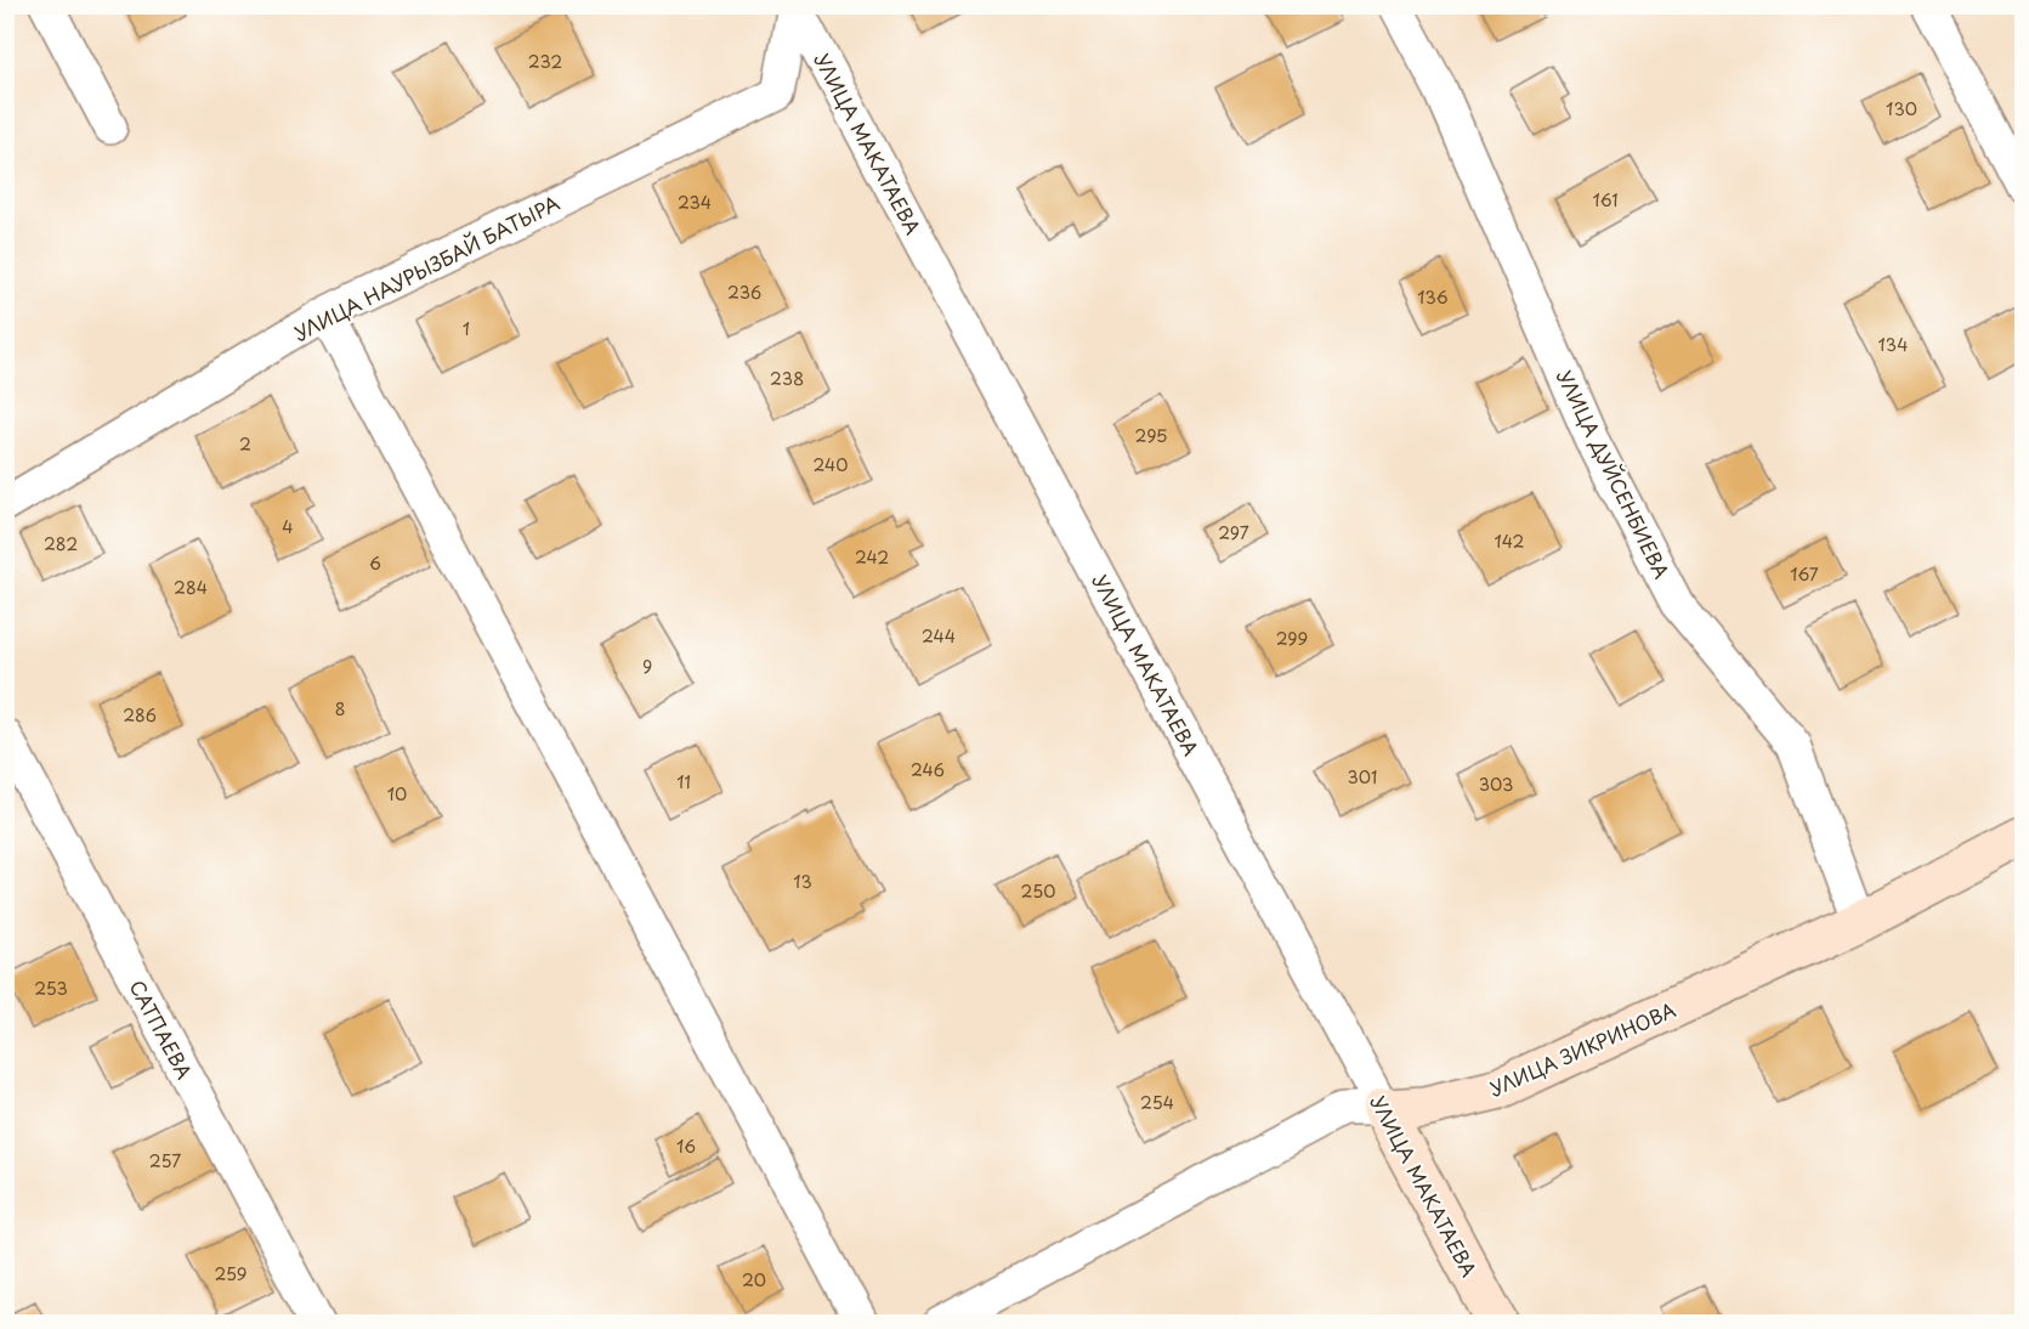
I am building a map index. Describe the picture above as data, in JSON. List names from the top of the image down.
{
  "streets": {
    "street": [
      "УЛИЦА МАКАТАЕВА",
      "УЛИЦА НАУРЫЗБАЙ БАТЫРА",
      "УЛИЦА ДУЙСЕНБИЕВА",
      "САТПАЕВА",
      "УЛИЦА ЗИКРИНОВА"
    ]
  },
  "crossings": [
    ["УЛИЦА МАКАТАЕВА", "УЛИЦА НАУРЫЗБАЙ БАТЫРА"],
    ["УЛИЦА МАКАТАЕВА", "УЛИЦА ЗИКРИНОВА"],
    ["УЛИЦА ДУЙСЕНБИЕВА", "УЛИЦА ЗИКРИНОВА"]
  ],
  "house_numbers": [
    "232",
    "130",
    "161",
    "234",
    "236",
    "136",
    "1",
    "134",
    "238",
    "295",
    "2",
    "240",
    "4",
    "297",
    "142",
    "282",
    "242",
    "6",
    "167",
    "284",
    "244",
    "299",
    "9",
    "8",
    "286",
    "246",
    "301",
    "11",
    "303",
    "10",
    "13",
    "250",
    "253",
    "254",
    "16",
    "257",
    "259",
    "20"
  ]
}
